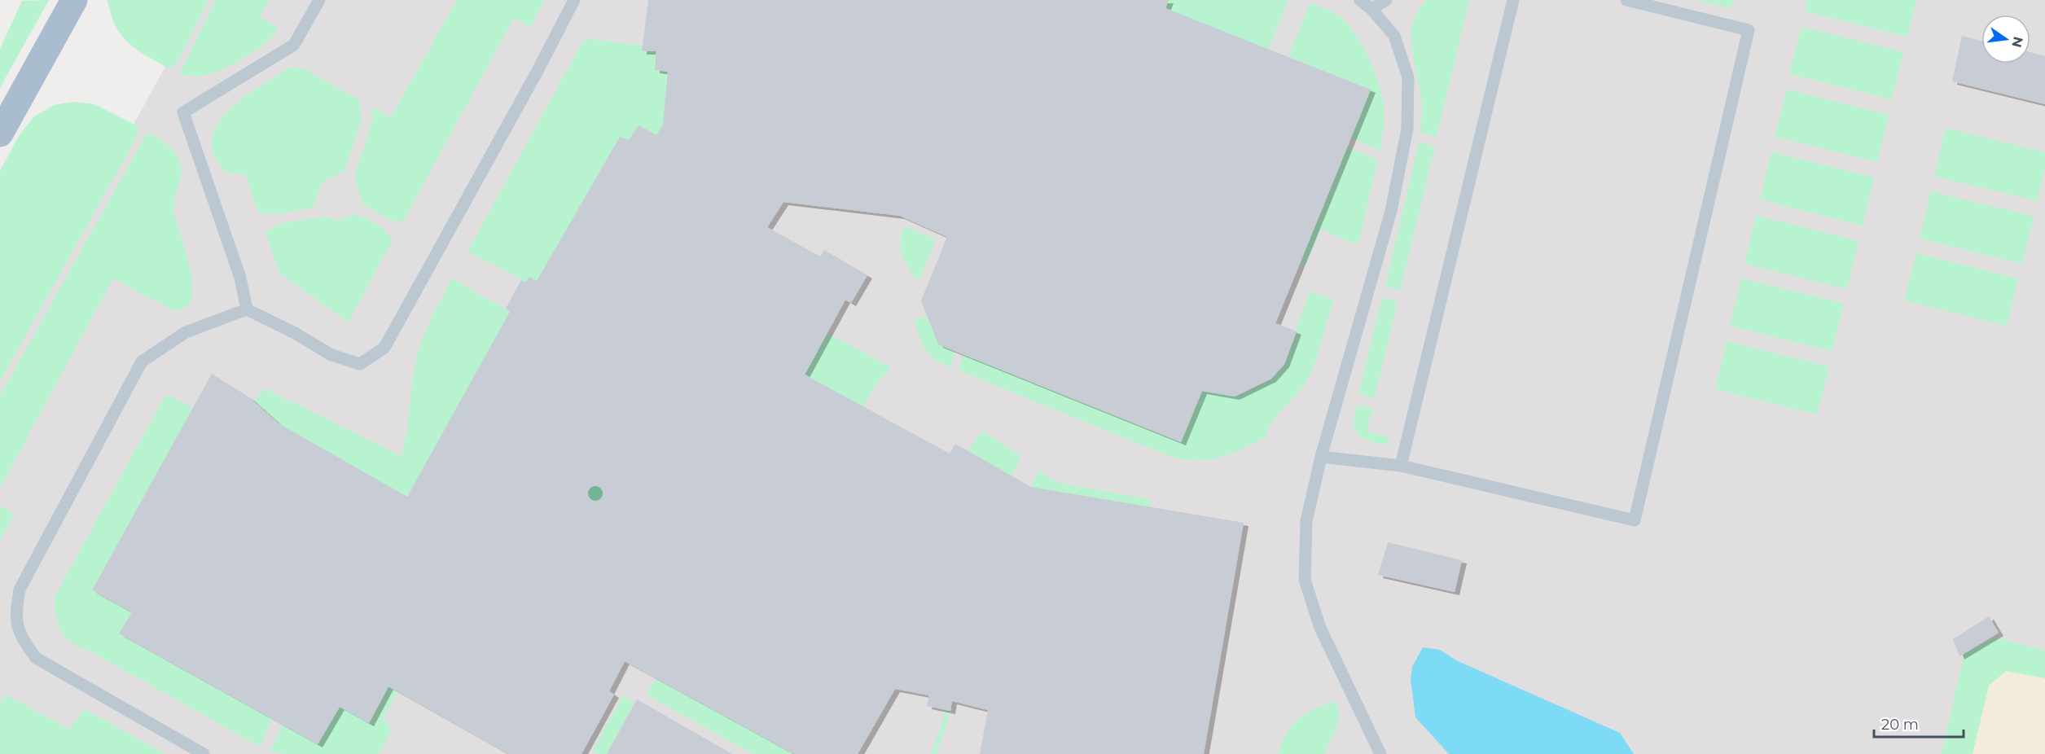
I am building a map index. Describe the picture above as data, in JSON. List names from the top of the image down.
{
  "scale_bar": "20 m",
  "north": "right"
}
